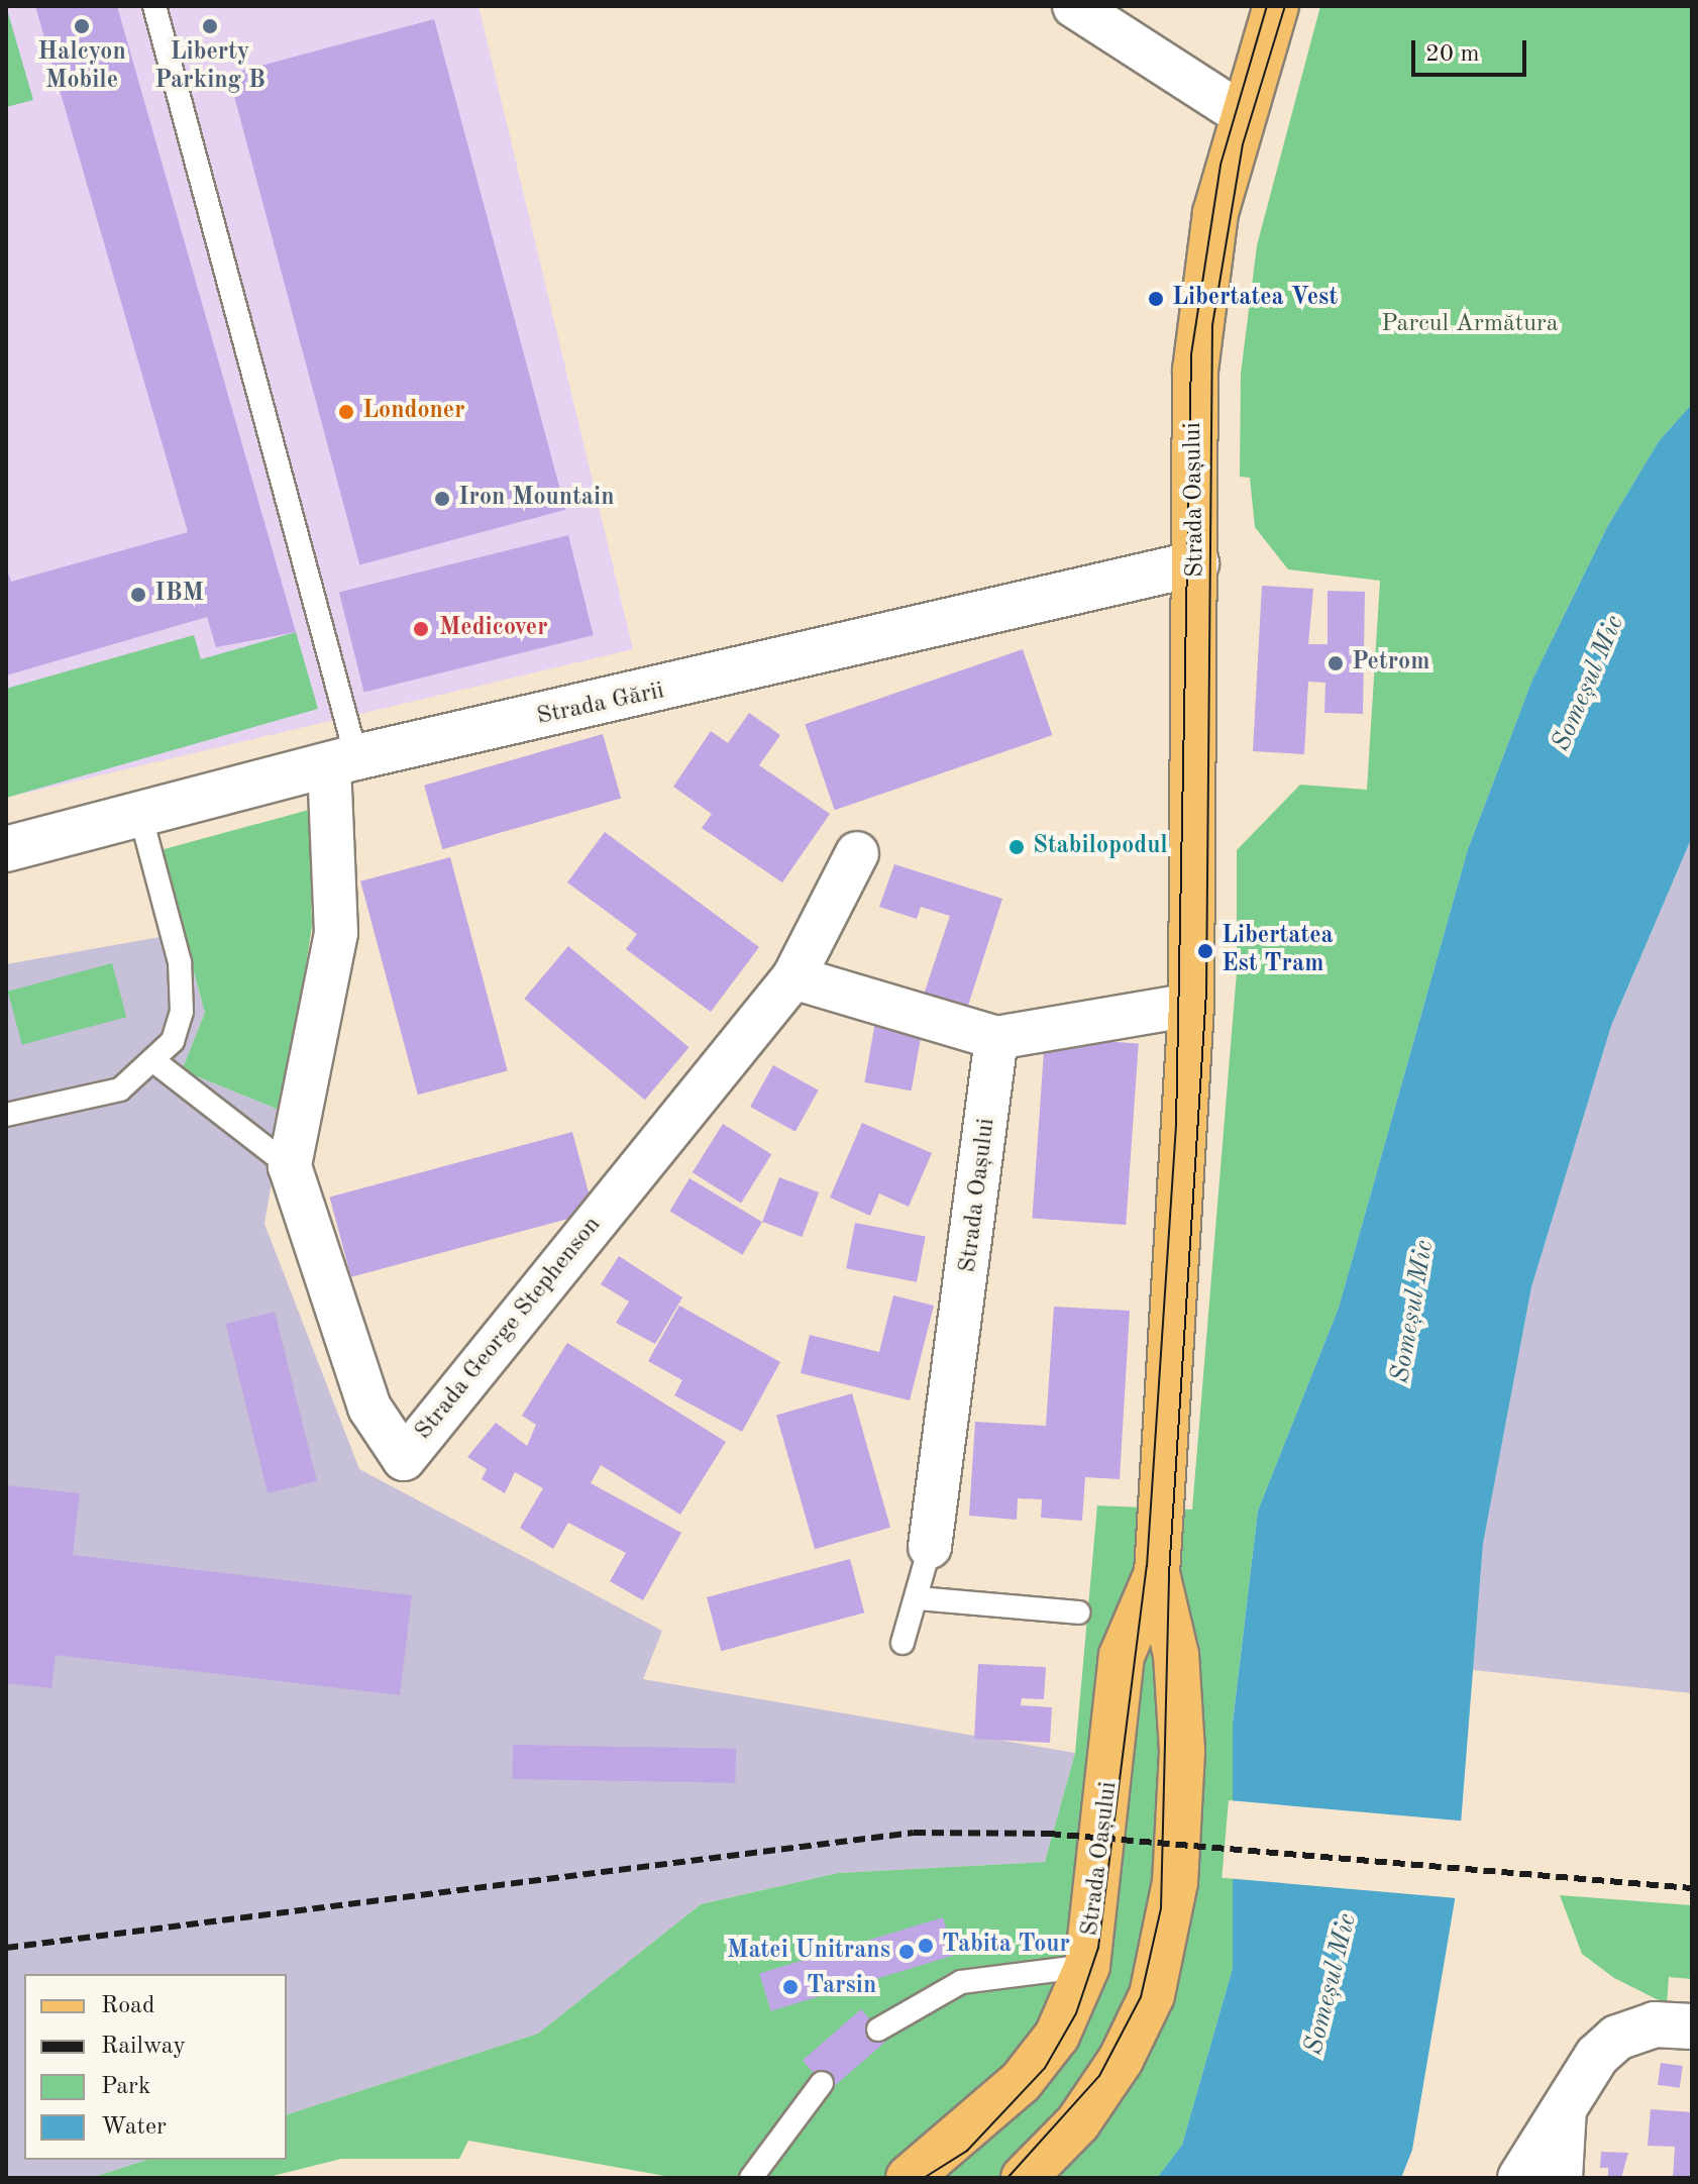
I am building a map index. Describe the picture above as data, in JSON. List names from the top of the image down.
{
  "streets": {
    "main road": ["Strada Oașului"],
    "street": ["Strada Gării", "Strada George Stephenson"]
  },
  "crossings": [
    ["Strada Oașului", "Strada Gării"],
    ["Strada Gării", "Strada George Stephenson"]
  ],
  "water": ["Someșul Mic"],
  "parks": ["Parcul Armătura"],
  "places": [
    "Halcyon Mobile",
    "Liberty Parking B",
    "Libertatea Vest",
    "Londoner",
    "Iron Mountain",
    "IBM",
    "Medicover",
    "Petrom",
    "Stabilopodul",
    "Libertatea Est Tram",
    "Tabita Tour",
    "Matei Unitrans",
    "Tarsin"
  ],
  "legend": [
    "Road",
    "Railway",
    "Park",
    "Water"
  ],
  "scale_bar": "20 m"
}
